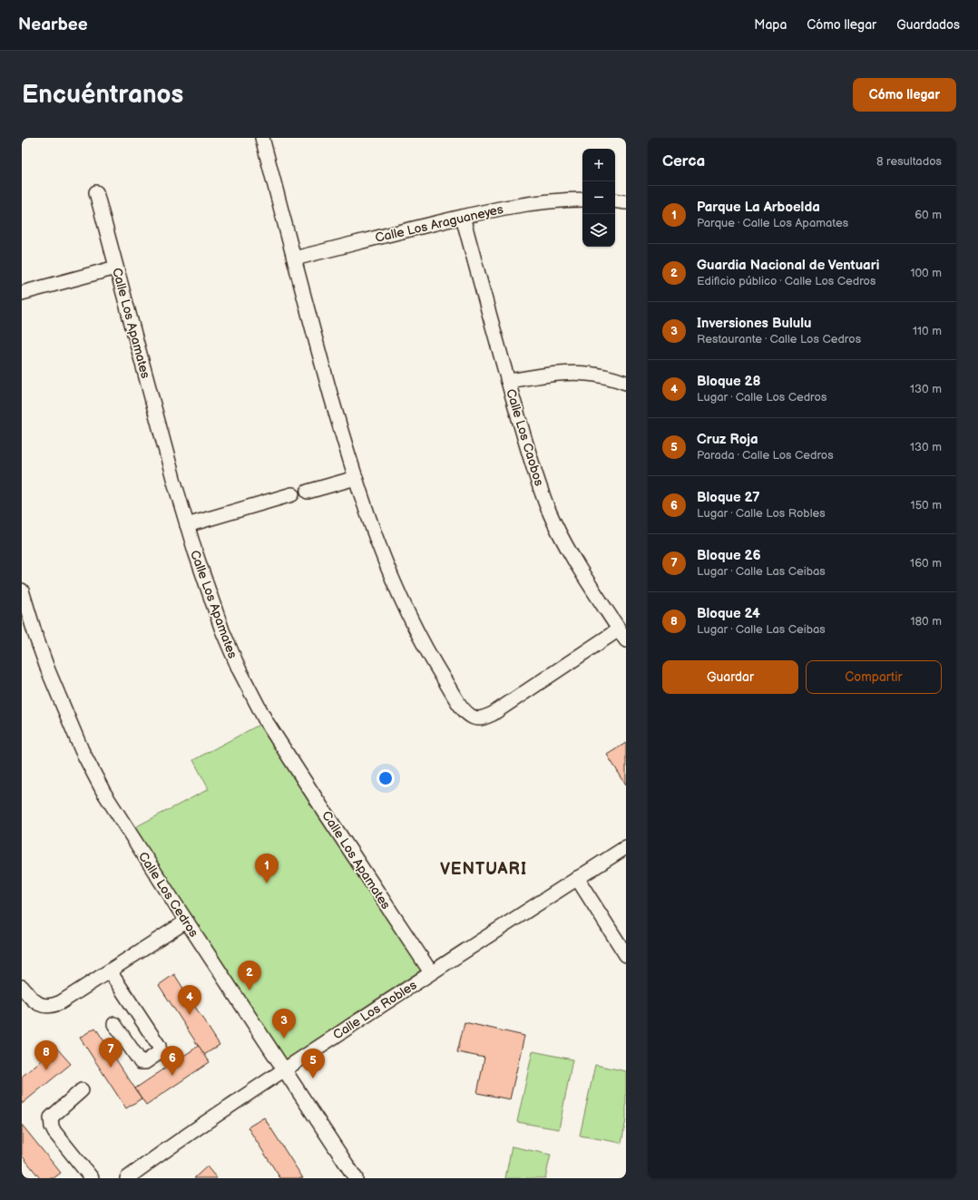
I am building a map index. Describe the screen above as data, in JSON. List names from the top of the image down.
{
  "streets": {
    "street": [
      "Calle Los Araguaneyes",
      "Calle Los Apamates",
      "Calle Los Caobos",
      "Calle Los Cedros",
      "Calle Los Robles"
    ]
  },
  "crossings": [
    ["Calle Los Araguaneyes", "Calle Los Caobos"],
    ["Calle Los Apamates", "Calle Los Robles"],
    ["Calle Los Cedros", "Calle Los Robles"]
  ],
  "districts": ["VENTUARI"],
  "page": {
    "header": "Nearbee",
    "nav": ["Mapa", "Cómo llegar", "Guardados"],
    "buttons": [
      "Cómo llegar",
      ["Guardar", "Compartir"]
    ],
    "title": "Encuéntranos",
    "heading": ["Cerca", "8 resultados"],
    "map_buttons": ["+", "−"],
    "list": [
      {
        "mark": "1",
        "name": "Parque La Arboelda",
        "note": "Parque · Calle Los Apamates",
        "value": "60 m"
      },
      {
        "mark": "2",
        "name": "Guardia Nacional de Ventuari",
        "note": "Edificio público · Calle Los Cedros",
        "value": "100 m"
      },
      {
        "mark": "3",
        "name": "Inversiones Bululu",
        "note": "Restaurante · Calle Los Cedros",
        "value": "110 m"
      },
      {
        "mark": "4",
        "name": "Bloque 28",
        "note": "Lugar · Calle Los Cedros",
        "value": "130 m"
      },
      {
        "mark": "5",
        "name": "Cruz Roja",
        "note": "Parada · Calle Los Cedros",
        "value": "130 m"
      },
      {
        "mark": "6",
        "name": "Bloque 27",
        "note": "Lugar · Calle Los Robles",
        "value": "150 m"
      },
      {
        "mark": "7",
        "name": "Bloque 26",
        "note": "Lugar · Calle Las Ceibas",
        "value": "160 m"
      },
      {
        "mark": "8",
        "name": "Bloque 24",
        "note": "Lugar · Calle Las Ceibas",
        "value": "180 m"
      }
    ],
    "pins": [
      "1",
      "2",
      "4",
      "3",
      "7",
      "8",
      "6",
      "5"
    ]
  }
}
